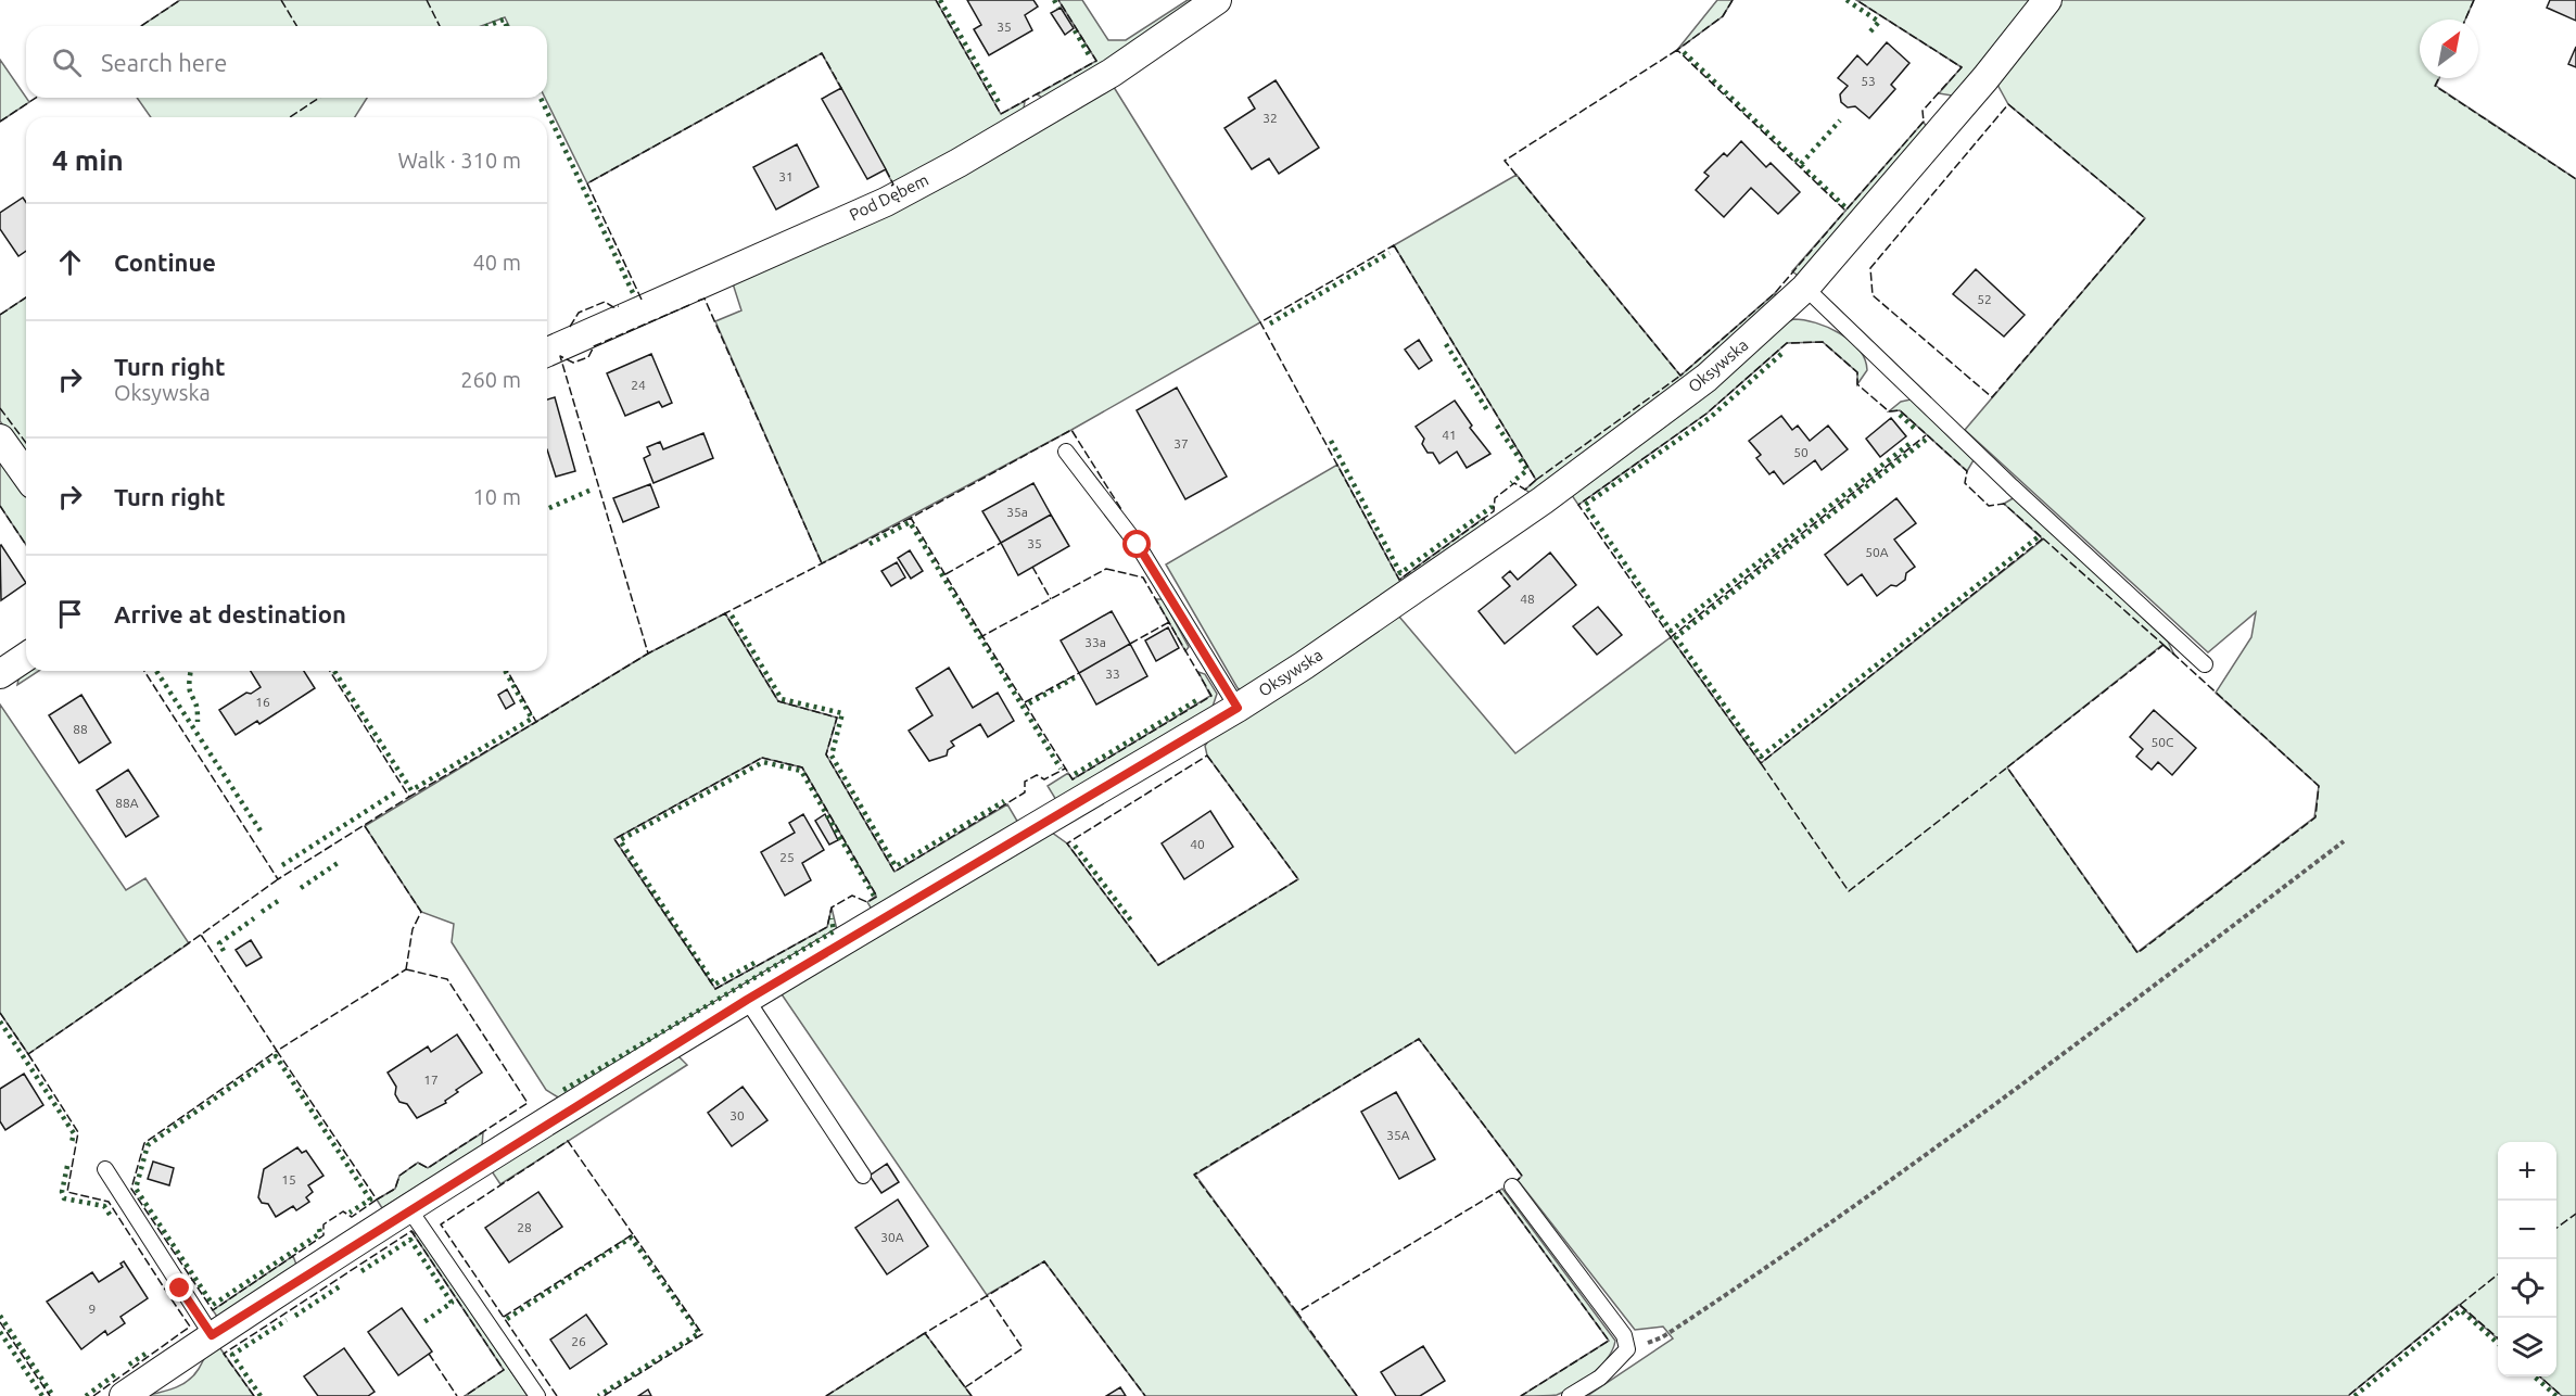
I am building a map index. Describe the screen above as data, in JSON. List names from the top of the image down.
{
  "streets": {
    "street": ["Pod Dębem", "Oksywska"]
  },
  "house_numbers": [
    "35",
    "53",
    "32",
    "31",
    "52",
    "24",
    "41",
    "37",
    "50",
    "35a",
    "35",
    "50A",
    "48",
    "33a",
    "33",
    "16",
    "88",
    "50C",
    "88A",
    "40",
    "25",
    "17",
    "30",
    "35A",
    "15",
    "28",
    "30A",
    "9",
    "26"
  ],
  "north": "top right",
  "page": {
    "search": "Search here",
    "heading": ["4 min", "Walk · 310 m"],
    "list": [
      ["Continue", "40 m"],
      ["Turn right", "Oksywska", "260 m"],
      ["Turn right", "10 m"],
      "Arrive at destination"
    ],
    "map_buttons": ["+", "−"]
  }
}
